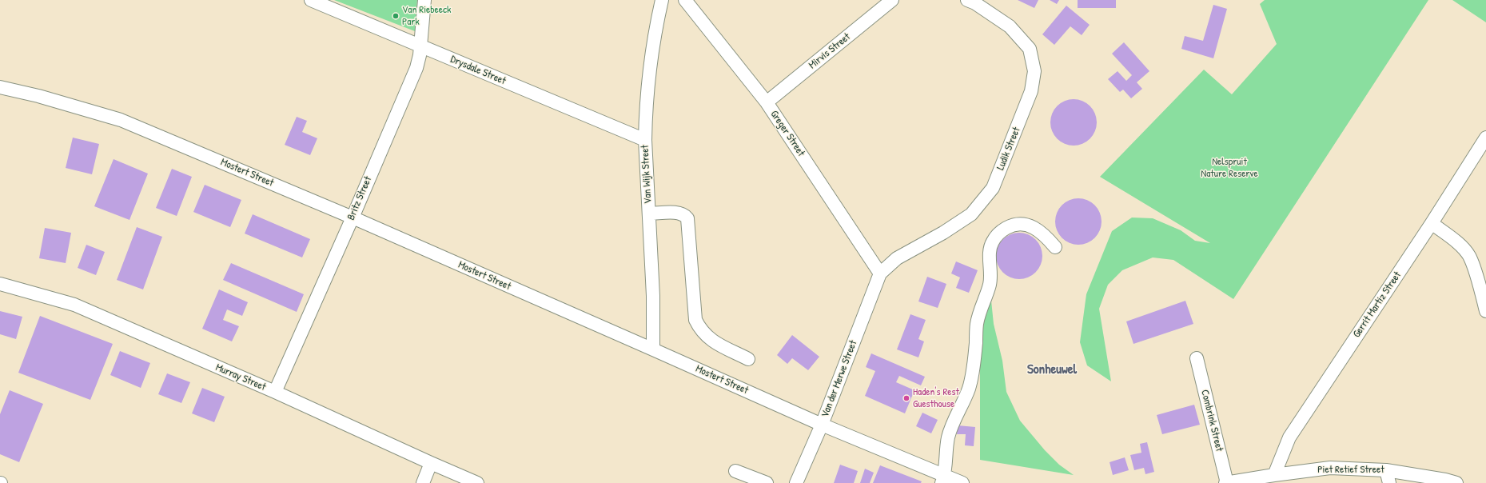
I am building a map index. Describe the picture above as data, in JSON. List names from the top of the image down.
{
  "streets": {
    "street": [
      "Mirvis Street",
      "Drysdale Street",
      "Greger Street",
      "Ludik Street",
      "Mostert Street",
      "Van Wijk Street",
      "Britz Street",
      "Gerrit Martiz Street",
      "Murray Street",
      "Van der Merwe Street",
      "Combrink Street",
      "Piet Retief Street"
    ]
  },
  "crossings": [
    ["Mirvis Street", "Greger Street"],
    ["Drysdale Street", "Van Wijk Street"],
    ["Drysdale Street", "Britz Street"],
    ["Greger Street", "Ludik Street"],
    ["Greger Street", "Van der Merwe Street"],
    ["Ludik Street", "Van der Merwe Street"],
    ["Mostert Street", "Van Wijk Street"],
    ["Mostert Street", "Britz Street"],
    ["Mostert Street", "Van der Merwe Street"],
    ["Britz Street", "Murray Street"],
    ["Gerrit Martiz Street", "Piet Retief Street"],
    ["Combrink Street", "Piet Retief Street"]
  ],
  "districts": ["Sonheuwel"],
  "parks": ["Nelspruit Nature Reserve"],
  "places": ["Van Riebeeck Park", "Haden's Rest Guesthouse"]
}
